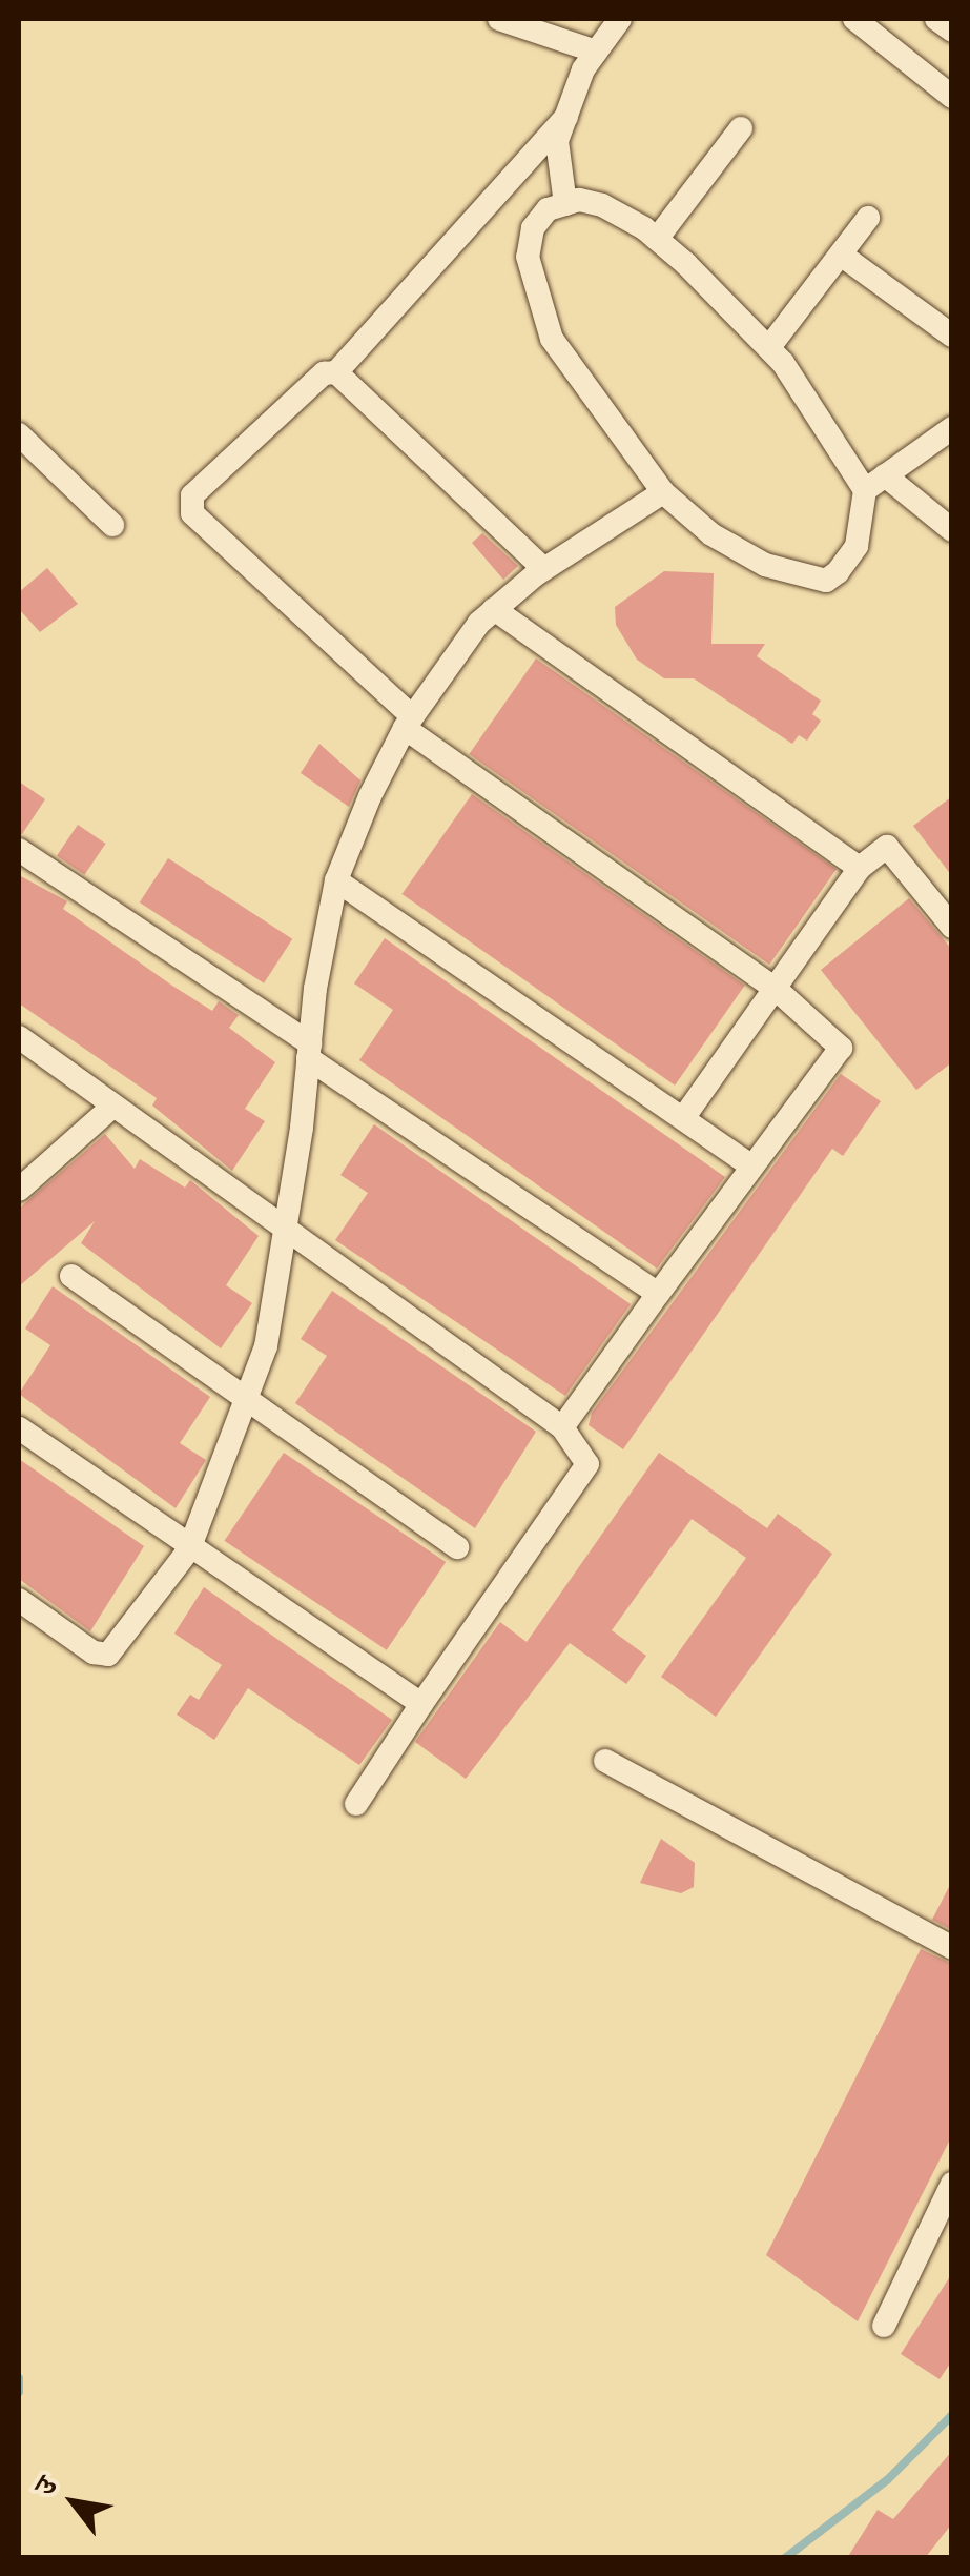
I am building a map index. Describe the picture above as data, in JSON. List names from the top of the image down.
{
  "north": "top left"
}
